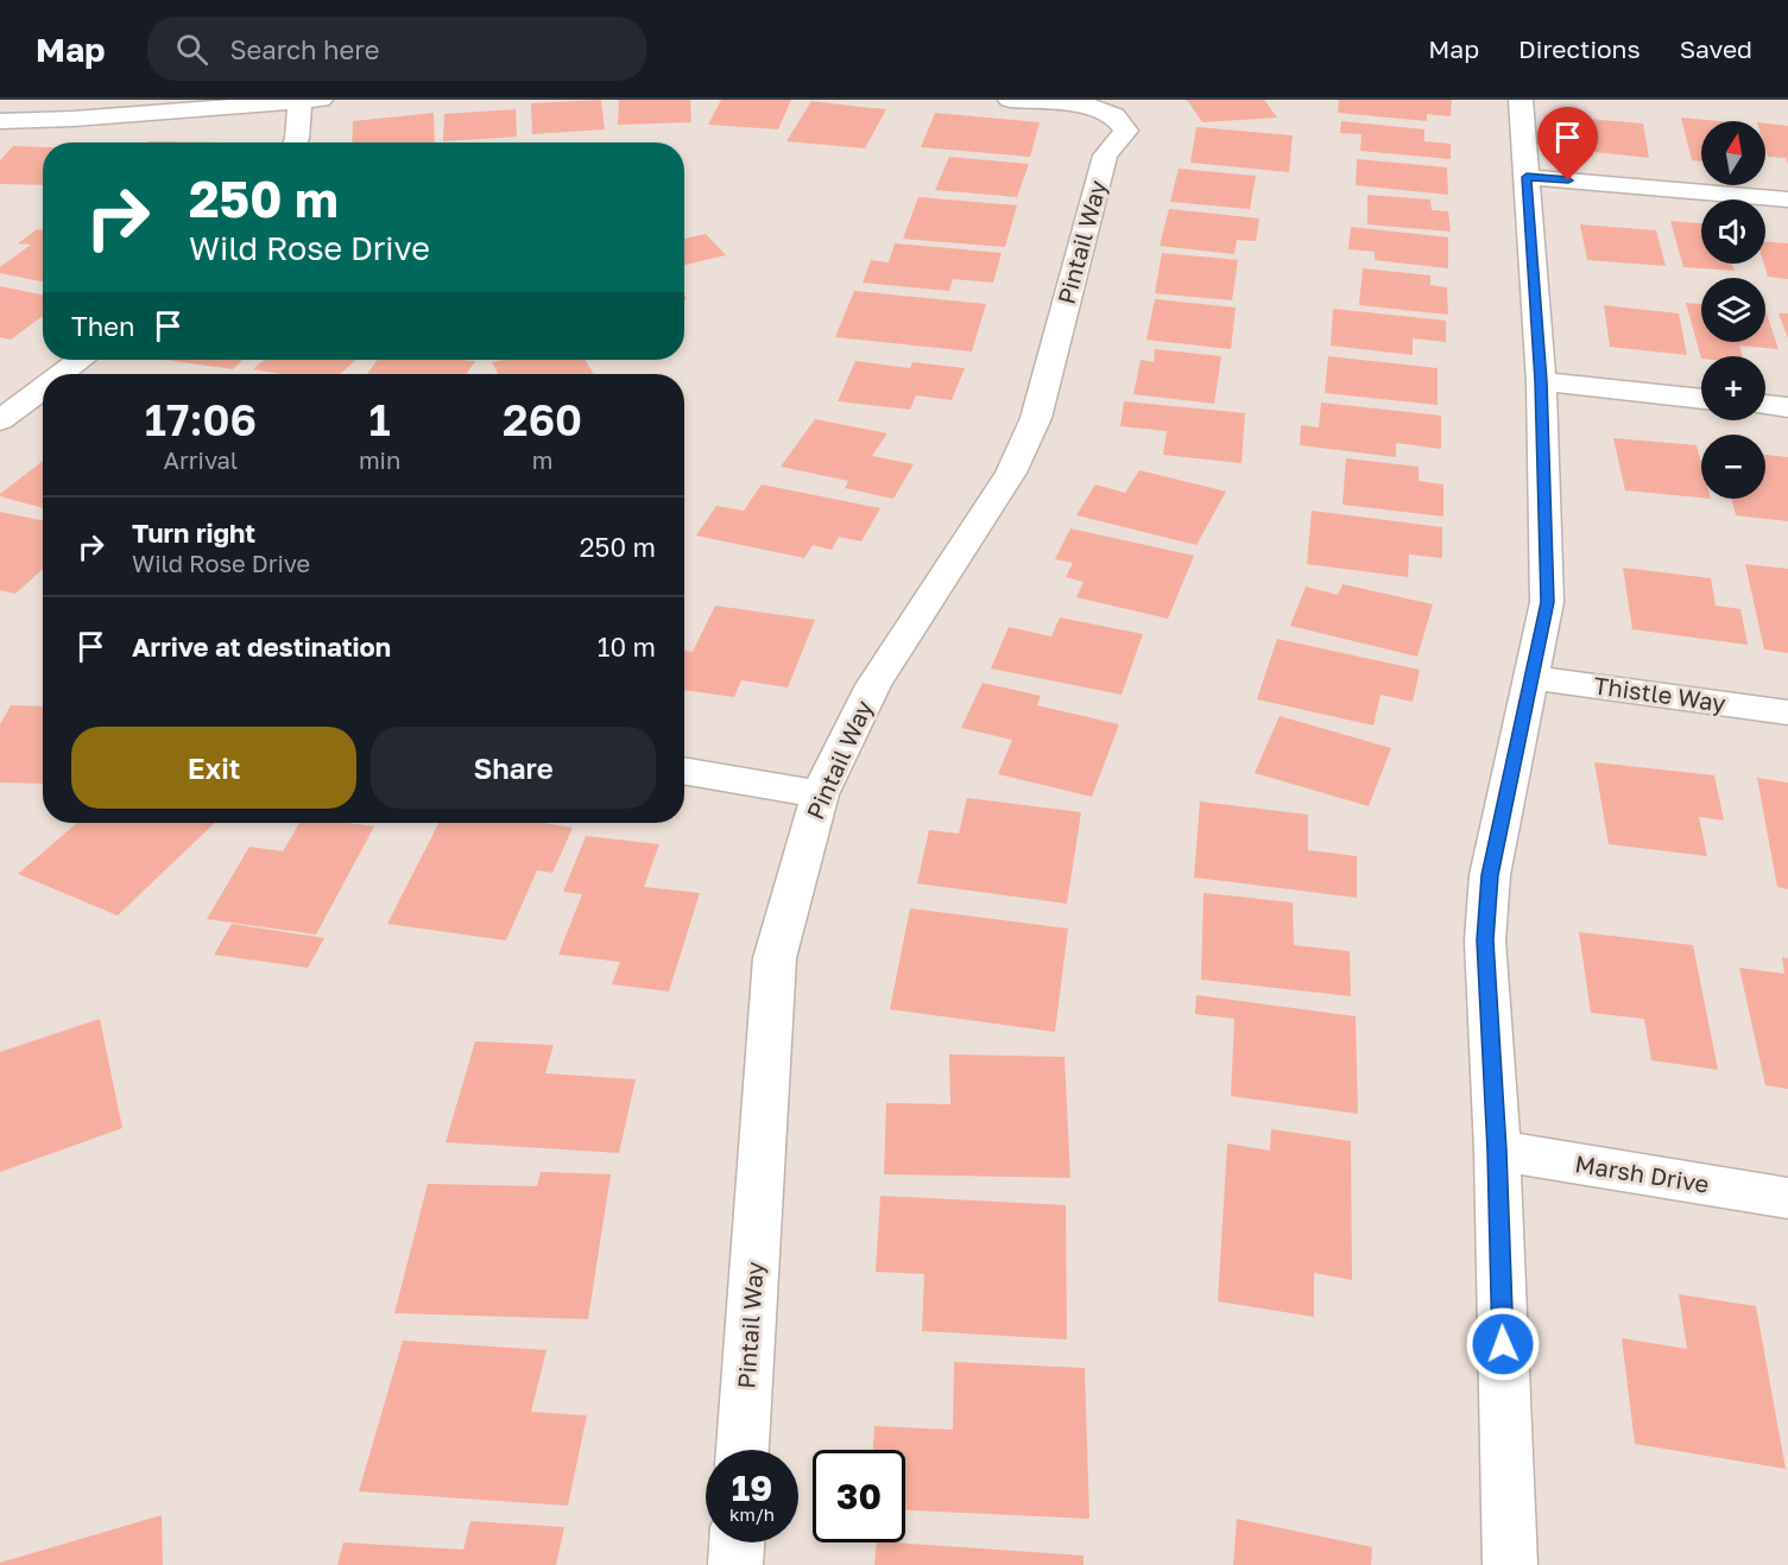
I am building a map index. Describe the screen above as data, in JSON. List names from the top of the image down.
{
  "streets": {
    "street": ["Pintail Way", "Thistle Way", "Marsh Drive"]
  },
  "north": "top",
  "page": {
    "header": "Map",
    "search": "Search here",
    "nav": ["Map", "Directions", "Saved"],
    "map_buttons": ["+", "−"],
    "turn": ["250 m", "Wild Rose Drive"],
    "then": "Then",
    "eta": [
      "17:06",
      "Arrival",
      "1",
      "min",
      "260",
      "m"
    ],
    "list": [
      {
        "name": "Turn right",
        "note": "Wild Rose Drive",
        "value": "250 m"
      },
      {
        "name": "Arrive at destination",
        "value": "10 m"
      }
    ],
    "buttons": ["Exit", "Share"],
    "speed": "19 km/h",
    "limit": "30"
  }
}
